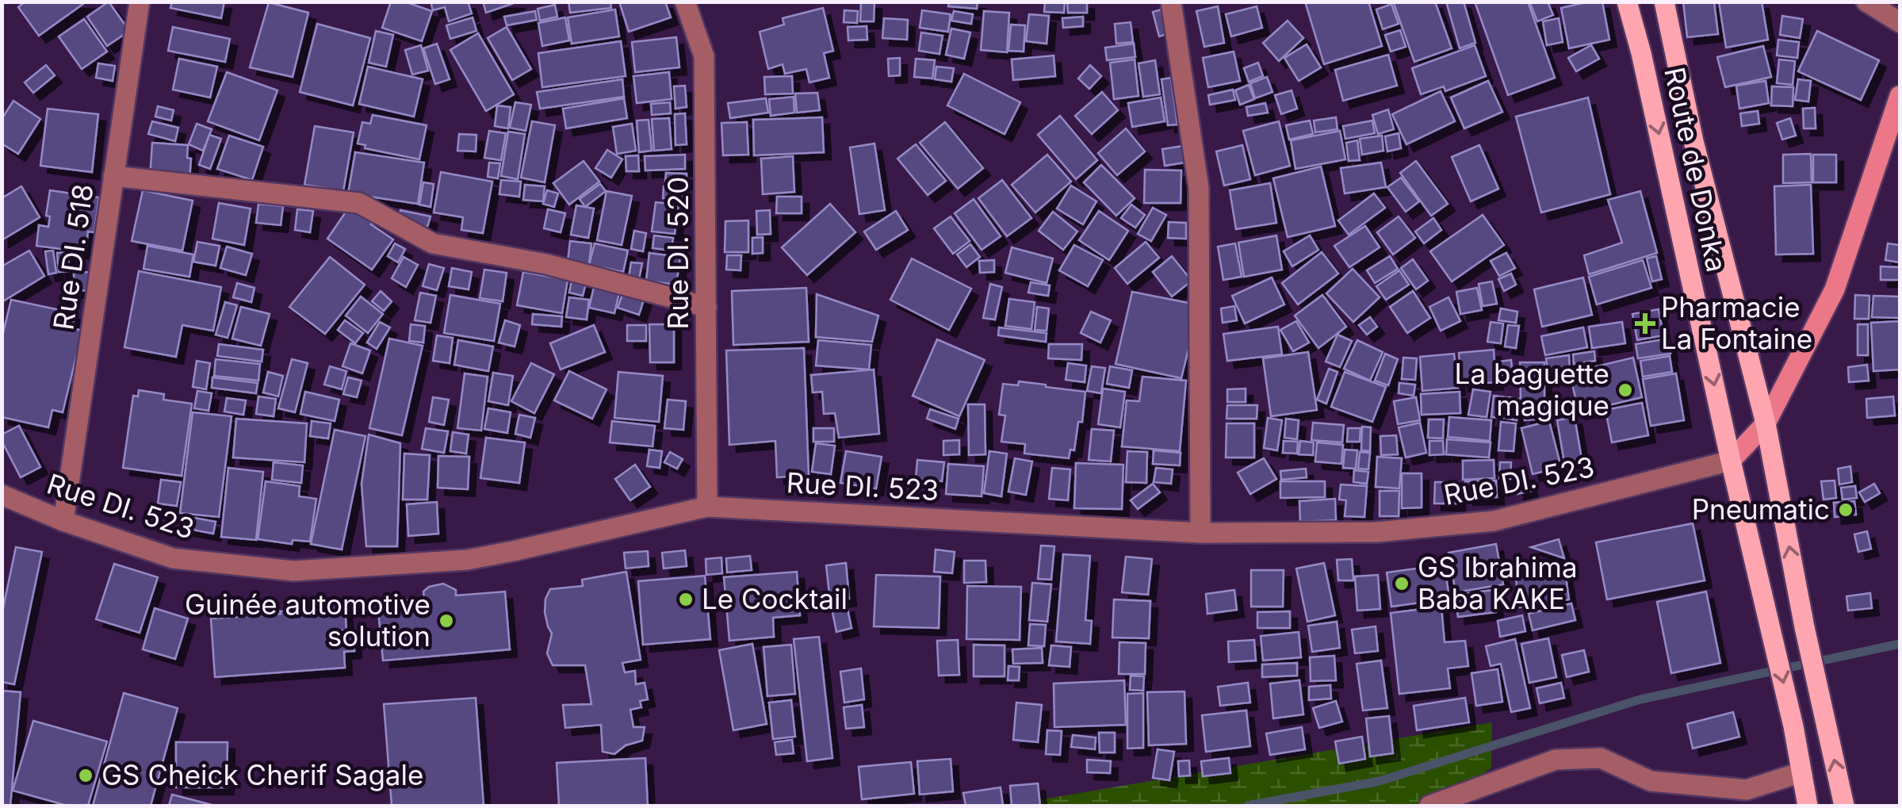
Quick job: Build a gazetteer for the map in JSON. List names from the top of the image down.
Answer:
{
  "streets": {
    "main road": ["Route de Donka"],
    "street": ["Rue DI. 520", "Rue DI. 518", "Rue DI. 523"]
  },
  "crossings": [
    ["Route de Donka", "Rue DI. 523"],
    ["Rue DI. 520", "Rue DI. 523"],
    ["Rue DI. 518", "Rue DI. 523"]
  ],
  "places": {
    "health": ["Pharmacie La Fontaine"],
    "other": [
      "La baguette magique",
      "Pneumatic",
      "GS Ibrahima Baba KAKE",
      "Le Cocktail",
      "Guinée automotive solution",
      "GS Cheick Cherif Sagale"
    ]
  }
}
